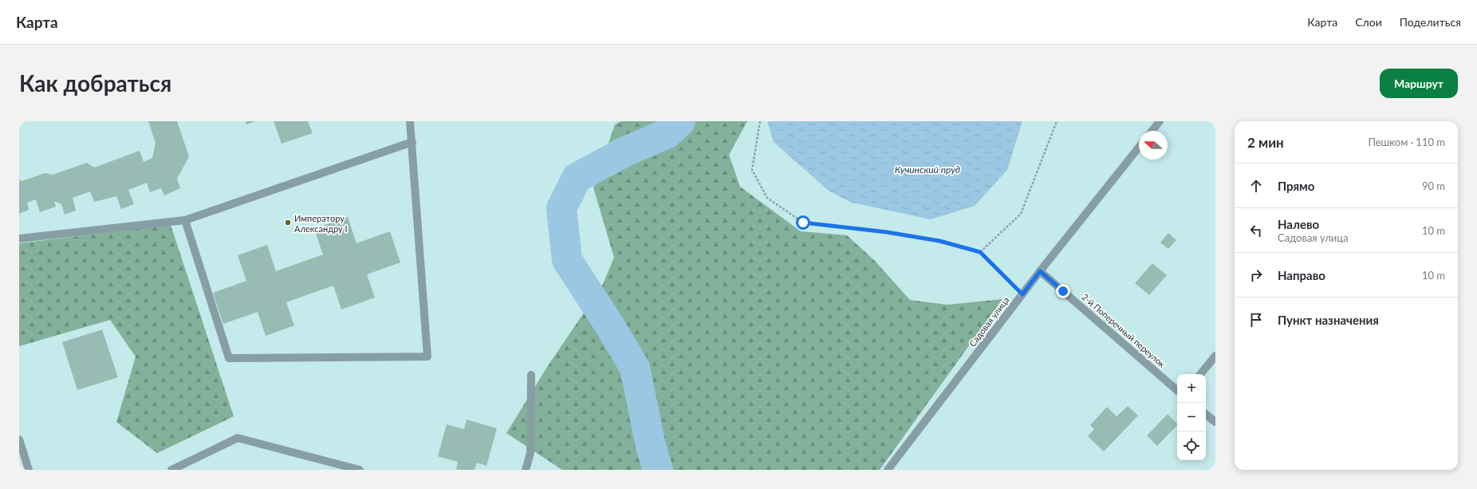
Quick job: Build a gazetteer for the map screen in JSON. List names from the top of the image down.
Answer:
{
  "streets": {
    "street": ["Садовая улица", "2-й Поперечный переулок"]
  },
  "crossings": [
    ["Садовая улица", "2-й Поперечный переулок"]
  ],
  "water": ["Кучинский пруд"],
  "places": ["Императору Александру I"],
  "north": "left",
  "page": {
    "header": "Карта",
    "nav": ["Карта", "Слои", "Поделиться"],
    "buttons": "Маршрут",
    "title": "Как добраться",
    "heading": ["2 мин", "Пешком · 110 m"],
    "list": [
      ["Прямо", "90 m"],
      ["Налево", "Садовая улица", "10 m"],
      ["Направо", "10 m"],
      "Пункт назначения"
    ],
    "map_buttons": ["+", "−"]
  }
}
